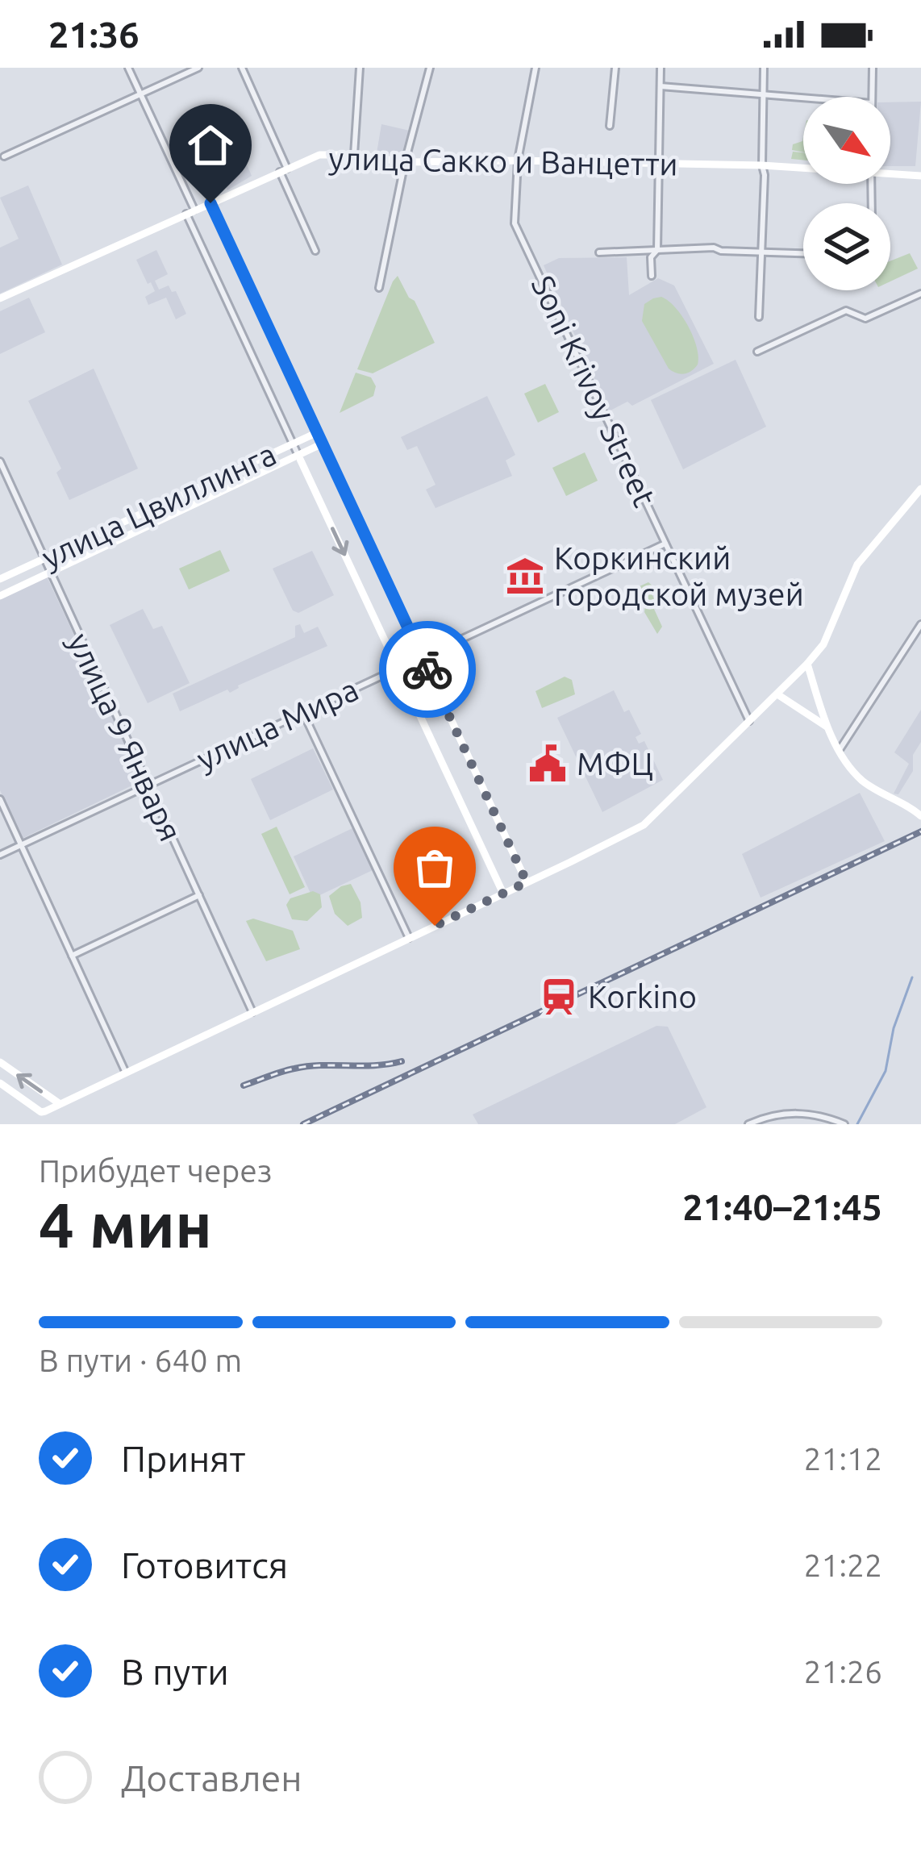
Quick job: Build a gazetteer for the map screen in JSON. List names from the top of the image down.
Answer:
{
  "streets": {
    "street": [
      "улица Сакко и Ванцетти",
      "Soni Krivoy Street",
      "улица Цвиллинга",
      "улица Мира",
      "улица 9 Января"
    ]
  },
  "crossings": [
    ["улица Сакко и Ванцетти", "Soni Krivoy Street"],
    ["улица Цвиллинга", "улица 9 Января"],
    ["улица Мира", "улица 9 Января"]
  ],
  "places": {
    "museum": ["Коркинский городской музей"],
    "public building": ["МФЦ"],
    "station": ["Korkino"]
  },
  "north": "bottom right",
  "page": {
    "status": "21:36",
    "heading": ["4 мин", "Прибудет через", "21:40–21:45"],
    "bar": "В пути · 640 m",
    "list": [
      ["Принят", "21:12"],
      ["Готовится", "21:22"],
      ["В пути", "21:26"],
      "Доставлен"
    ]
  }
}
